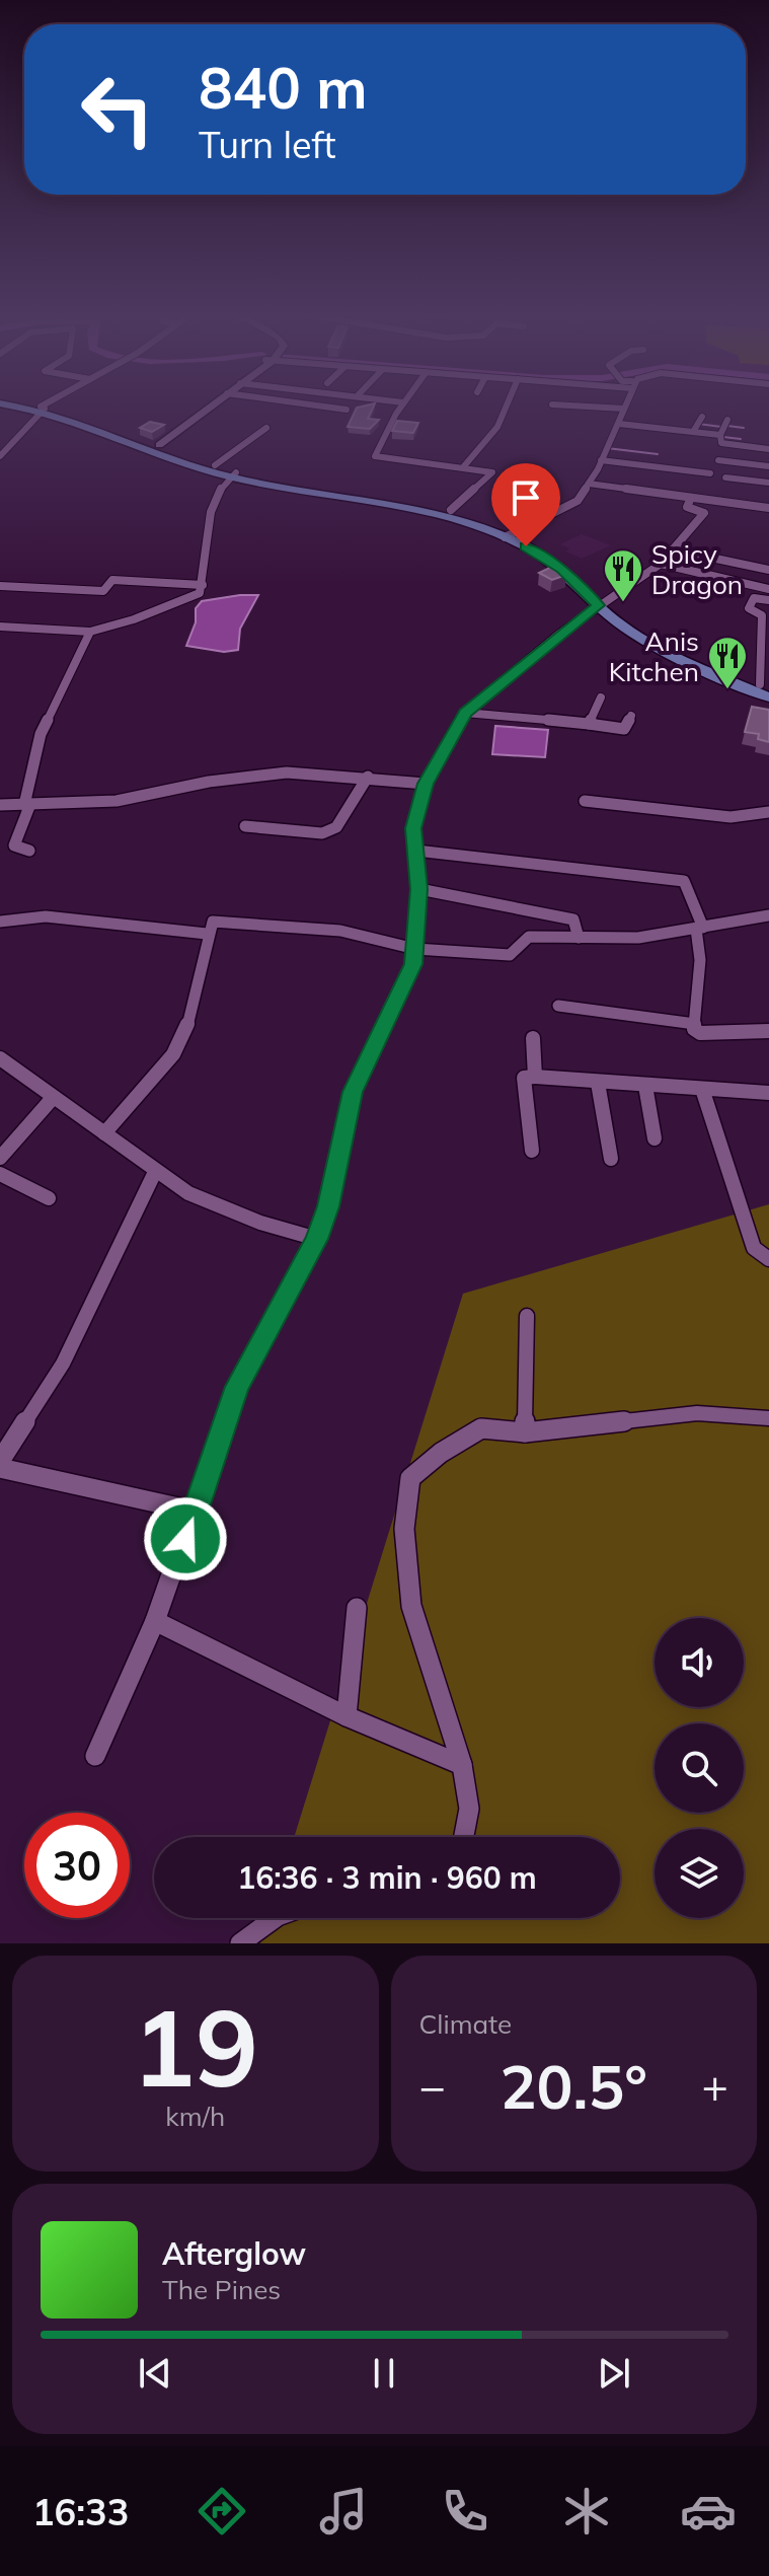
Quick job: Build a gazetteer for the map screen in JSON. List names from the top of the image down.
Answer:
{
  "places": {
    "restaurant": ["Spicy Dragon", "Anis Kitchen"]
  },
  "page": {
    "turn": ["840 m", "Turn left"],
    "limit": "30",
    "trip": "16:36 · 3 min · 960 m",
    "tile": [
      ["19", "km/h"],
      "Climate"
    ],
    "heat": ["−", "20.5°", "+"],
    "song": ["Afterglow", "The Pines"],
    "tabs": "16:33"
  }
}
